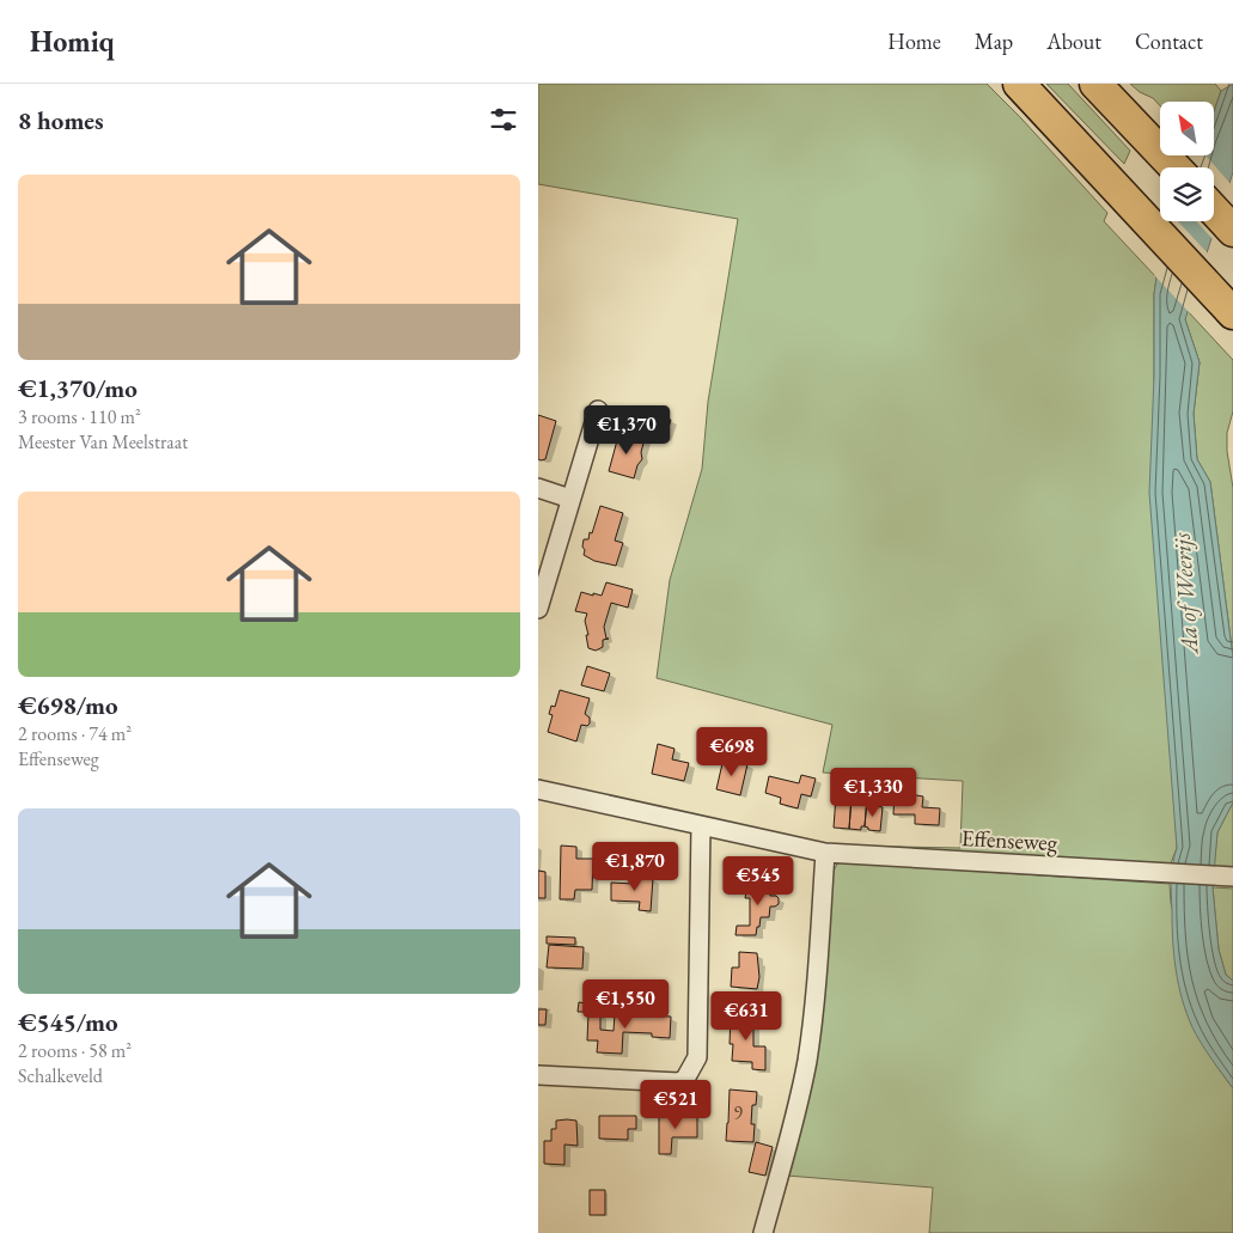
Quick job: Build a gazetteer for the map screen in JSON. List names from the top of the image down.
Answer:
{
  "streets": {
    "street": ["Effenseweg"]
  },
  "water": ["Aa of Weerijs"],
  "house_numbers": ["9"],
  "north": "top left",
  "page": {
    "header": "Homiq",
    "nav": [
      "Home",
      "Map",
      "About",
      "Contact"
    ],
    "heading": "8 homes",
    "list": [
      {
        "name": "€1,370/mo",
        "note": "3 rooms · 110 m² · Meester Van Meelstraat"
      },
      {
        "name": "€698/mo",
        "note": "2 rooms · 74 m² · Effenseweg"
      },
      {
        "name": "€545/mo",
        "note": "2 rooms · 58 m² · Schalkeveld"
      }
    ],
    "price": [
      "€1,370",
      "€698",
      "€1,330",
      "€1,870",
      "€545",
      "€1,550",
      "€631",
      "€521"
    ]
  }
}
